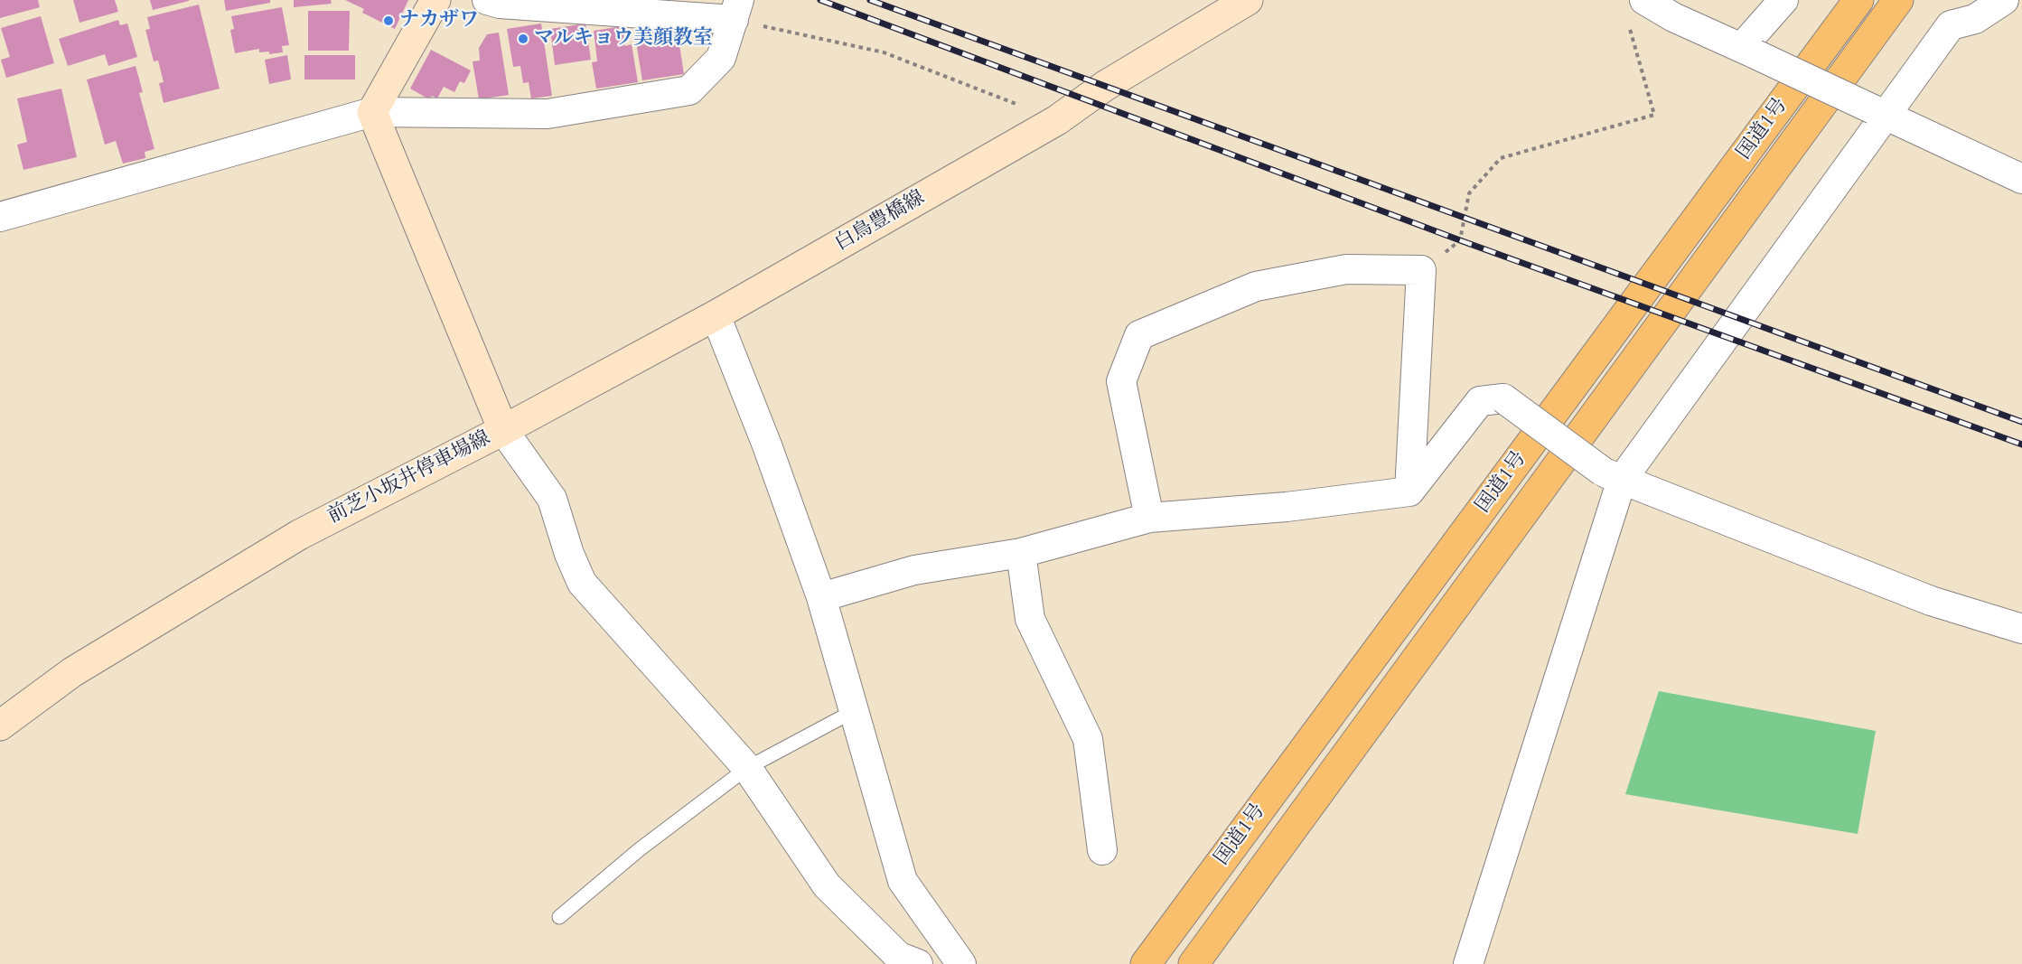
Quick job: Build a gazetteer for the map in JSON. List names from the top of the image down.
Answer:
{
  "streets": {
    "highway": ["国道1号"],
    "main road": ["白鳥豊橋線", "前芝小坂井停車場線"]
  },
  "crossings": [
    ["白鳥豊橋線", "前芝小坂井停車場線"]
  ],
  "places": ["ナカザワ", "マルキョウ美顔教室"]
}
